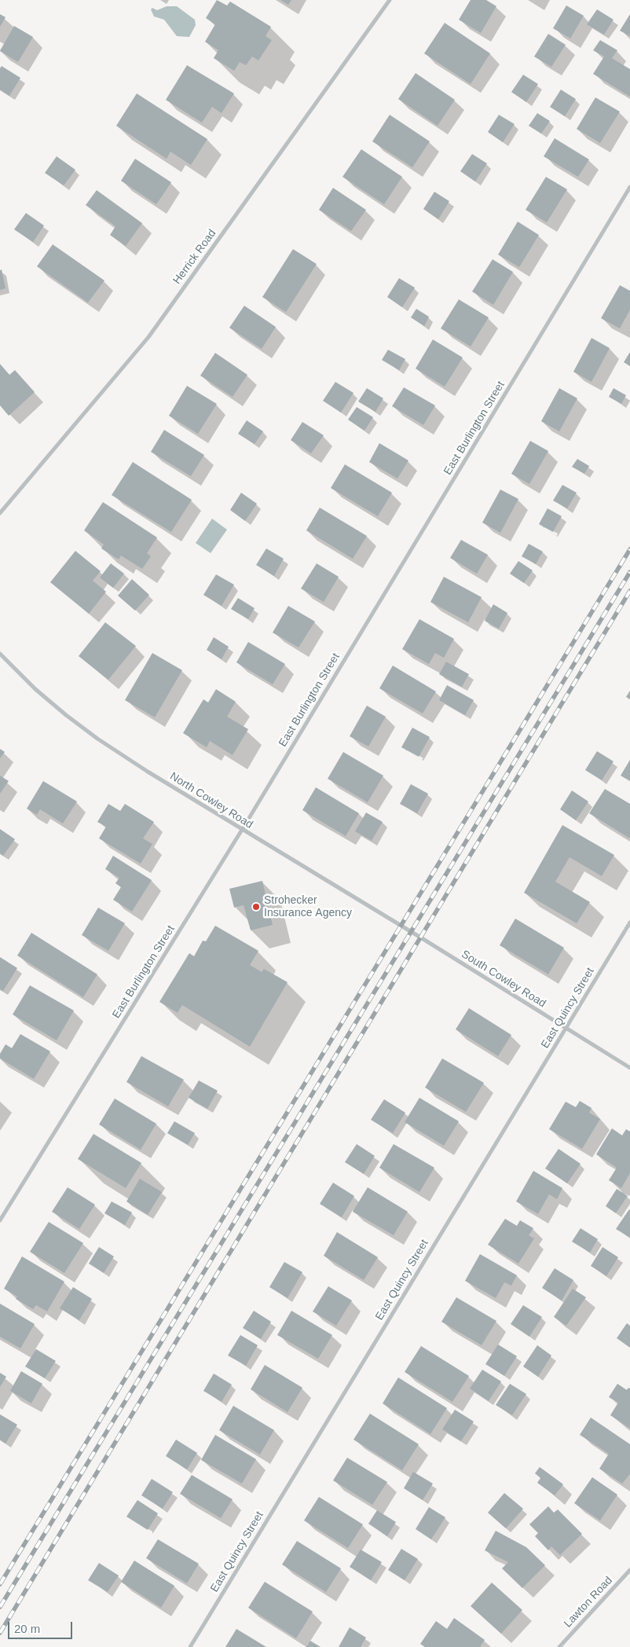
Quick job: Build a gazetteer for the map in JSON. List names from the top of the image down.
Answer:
{
  "streets": {
    "street": [
      "Herrick Road",
      "East Burlington Street",
      "North Cowley Road",
      "South Cowley Road",
      "East Quincy Street",
      "Lawton Road"
    ]
  },
  "crossings": [
    ["East Burlington Street", "North Cowley Road"],
    ["North Cowley Road", "South Cowley Road"],
    ["South Cowley Road", "East Quincy Street"]
  ],
  "places": ["Strohecker Insurance Agency"],
  "scale_bar": "20 m"
}
